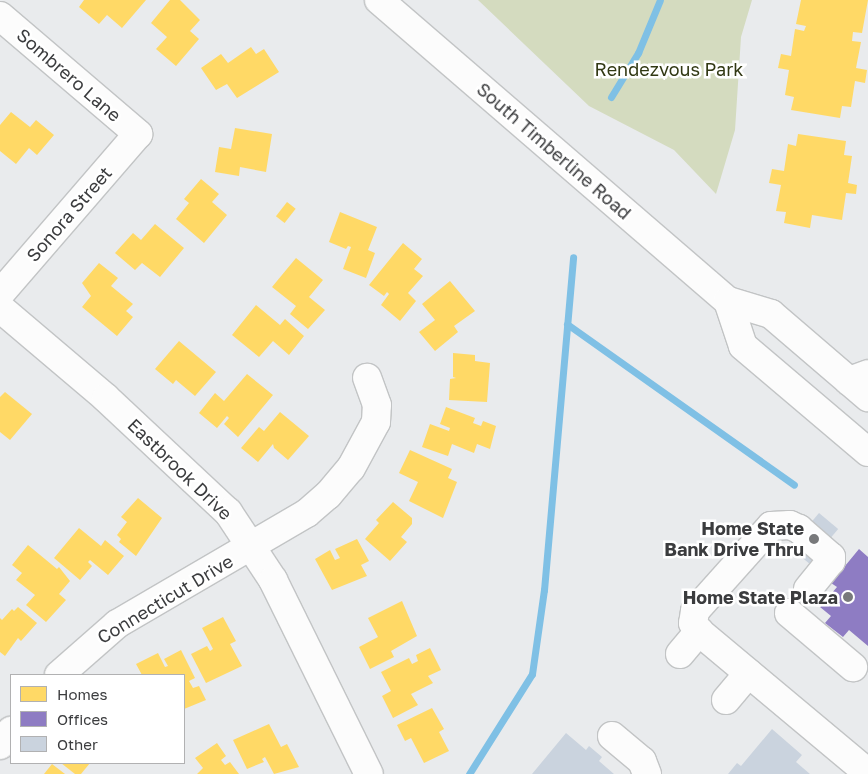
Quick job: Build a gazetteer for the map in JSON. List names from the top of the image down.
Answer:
{
  "streets": {
    "street": [
      "Sombrero Lane",
      "South Timberline Road",
      "Sonora Street",
      "Eastbrook Drive",
      "Connecticut Drive"
    ]
  },
  "crossings": [
    ["Sombrero Lane", "Sonora Street"],
    ["Eastbrook Drive", "Connecticut Drive"]
  ],
  "parks": ["Rendezvous Park"],
  "places": ["Home State Bank Drive Thru", "Home State Plaza"],
  "legend": ["Homes", "Offices", "Other"]
}
